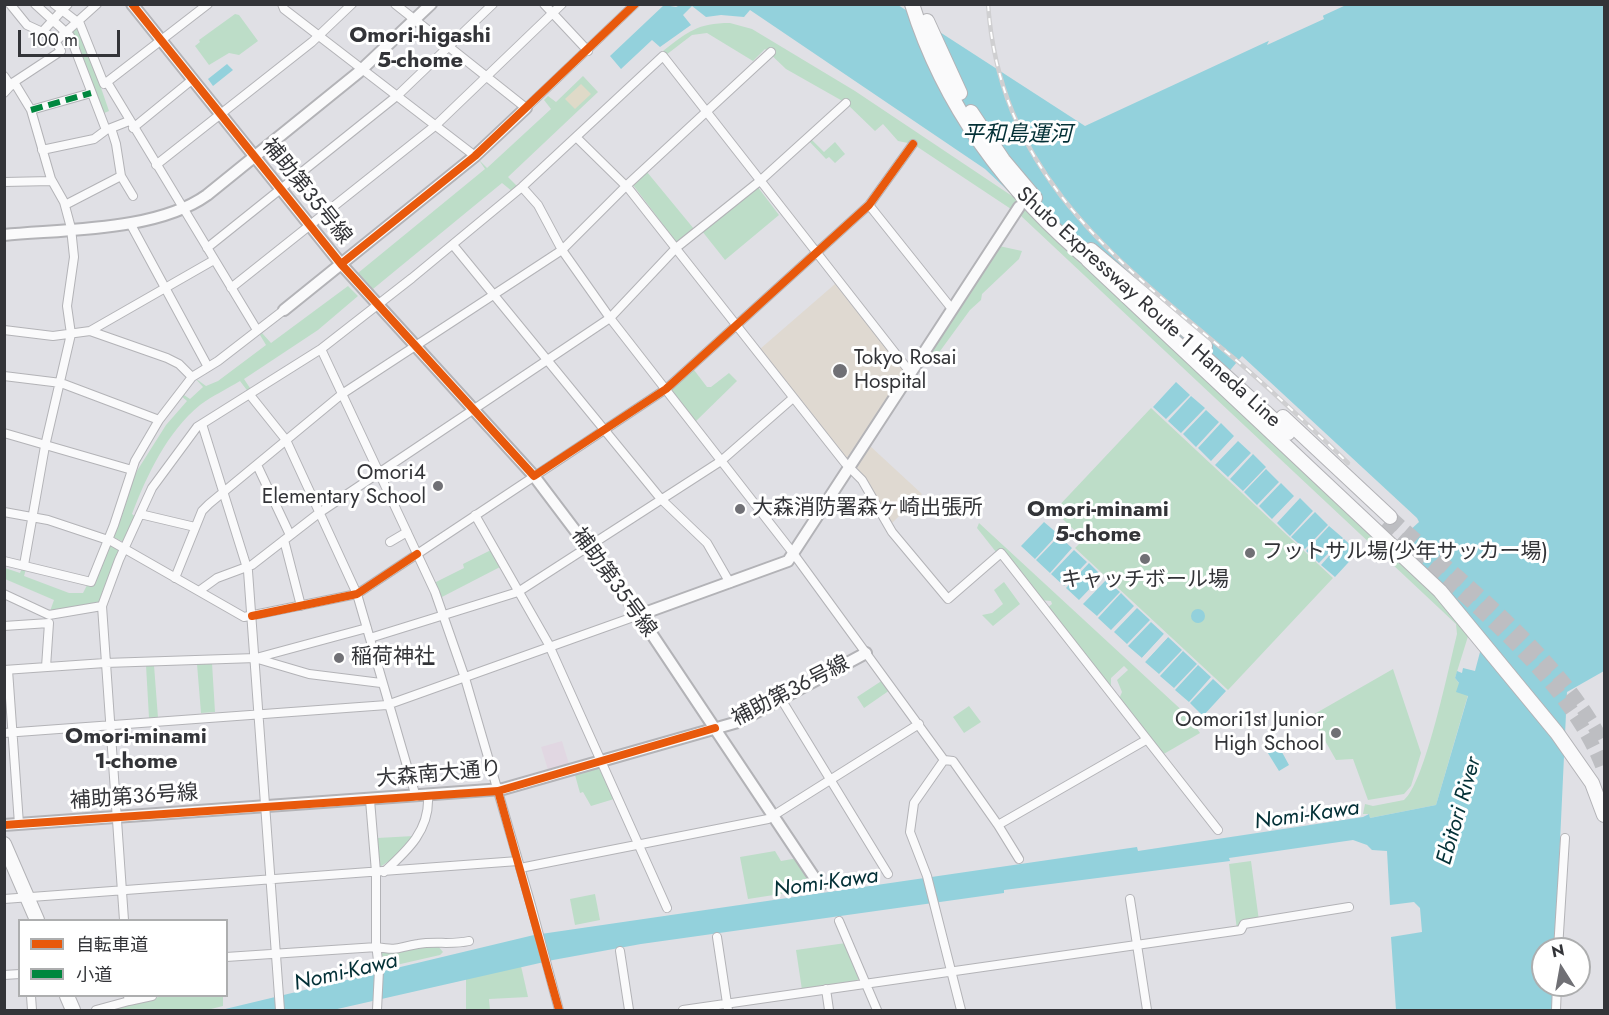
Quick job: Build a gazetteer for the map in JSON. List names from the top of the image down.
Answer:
{
  "streets": {
    "highway": ["Shuto Expressway Route 1 Haneda Line"],
    "street": ["補助第35号線", "補助第36号線", "大森南大通り"]
  },
  "crossings": [
    ["補助第35号線", "補助第36号線"],
    ["補助第35号線", "大森南大通り"],
    ["補助第36号線", "大森南大通り"]
  ],
  "districts": ["Omori-higashi 5-chome", "Omori-minami 5-chome", "Omori-minami 1-chome"],
  "water": ["平和島運河", "Ebitori River", "Nomi-Kawa"],
  "places": [
    "Tokyo Rosai Hospital",
    "Omori4 Elementary School",
    "大森消防署森ヶ崎出張所",
    "フットサル場(少年サッカー場)",
    "キャッチボール場",
    "稲荷神社",
    "Oomori1st Junior High School"
  ],
  "legend": ["自転車道", "小道"],
  "scale_bar": "100 m",
  "north": "top"
}
